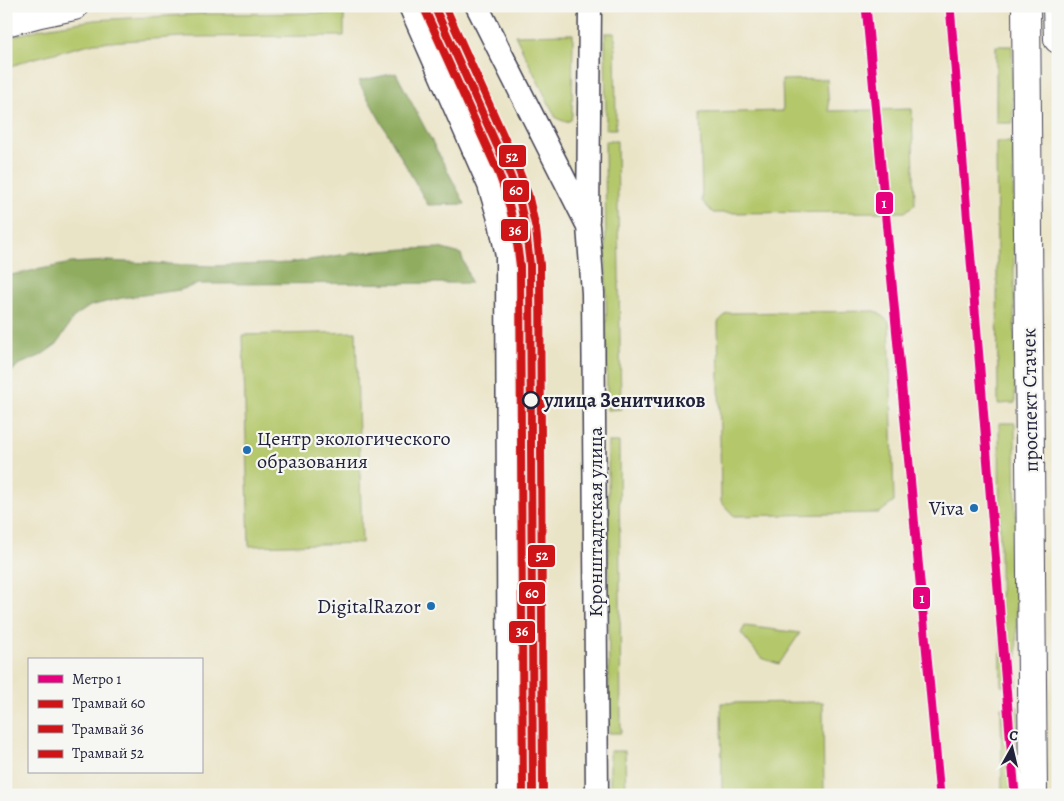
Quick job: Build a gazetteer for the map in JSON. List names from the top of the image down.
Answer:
{
  "streets": {
    "main road": ["проспект Стачек"],
    "street": ["Кронштадтская улица"]
  },
  "places": [
    "улица Зенитчиков",
    "Центр экологического образования",
    "Viva",
    "DigitalRazor"
  ],
  "lines": [
    "metro line 1",
    "tram line 60",
    "tram line 52",
    "tram line 36"
  ],
  "legend": [
    "Метро 1",
    "Трамвай 60",
    "Трамвай 36",
    "Трамвай 52"
  ],
  "north": "top"
}
